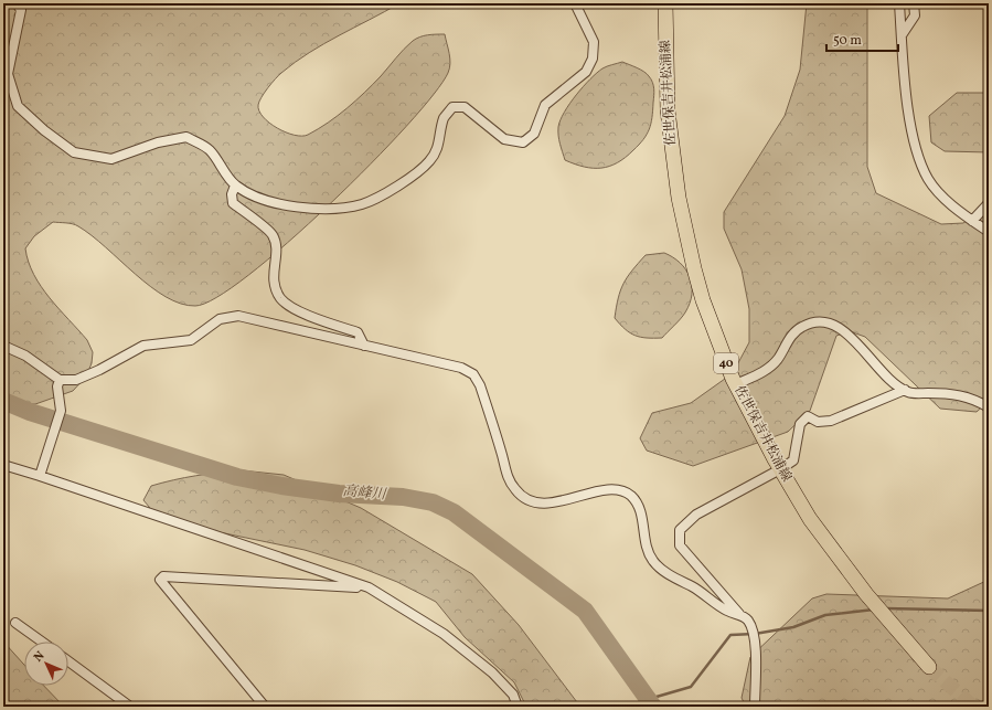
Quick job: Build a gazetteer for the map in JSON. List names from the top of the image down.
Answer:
{
  "streets": {
    "main road": ["佐世保吉井松浦線", "40"]
  },
  "water": ["高峰川"],
  "scale_bar": "50 m",
  "north": "top left"
}
